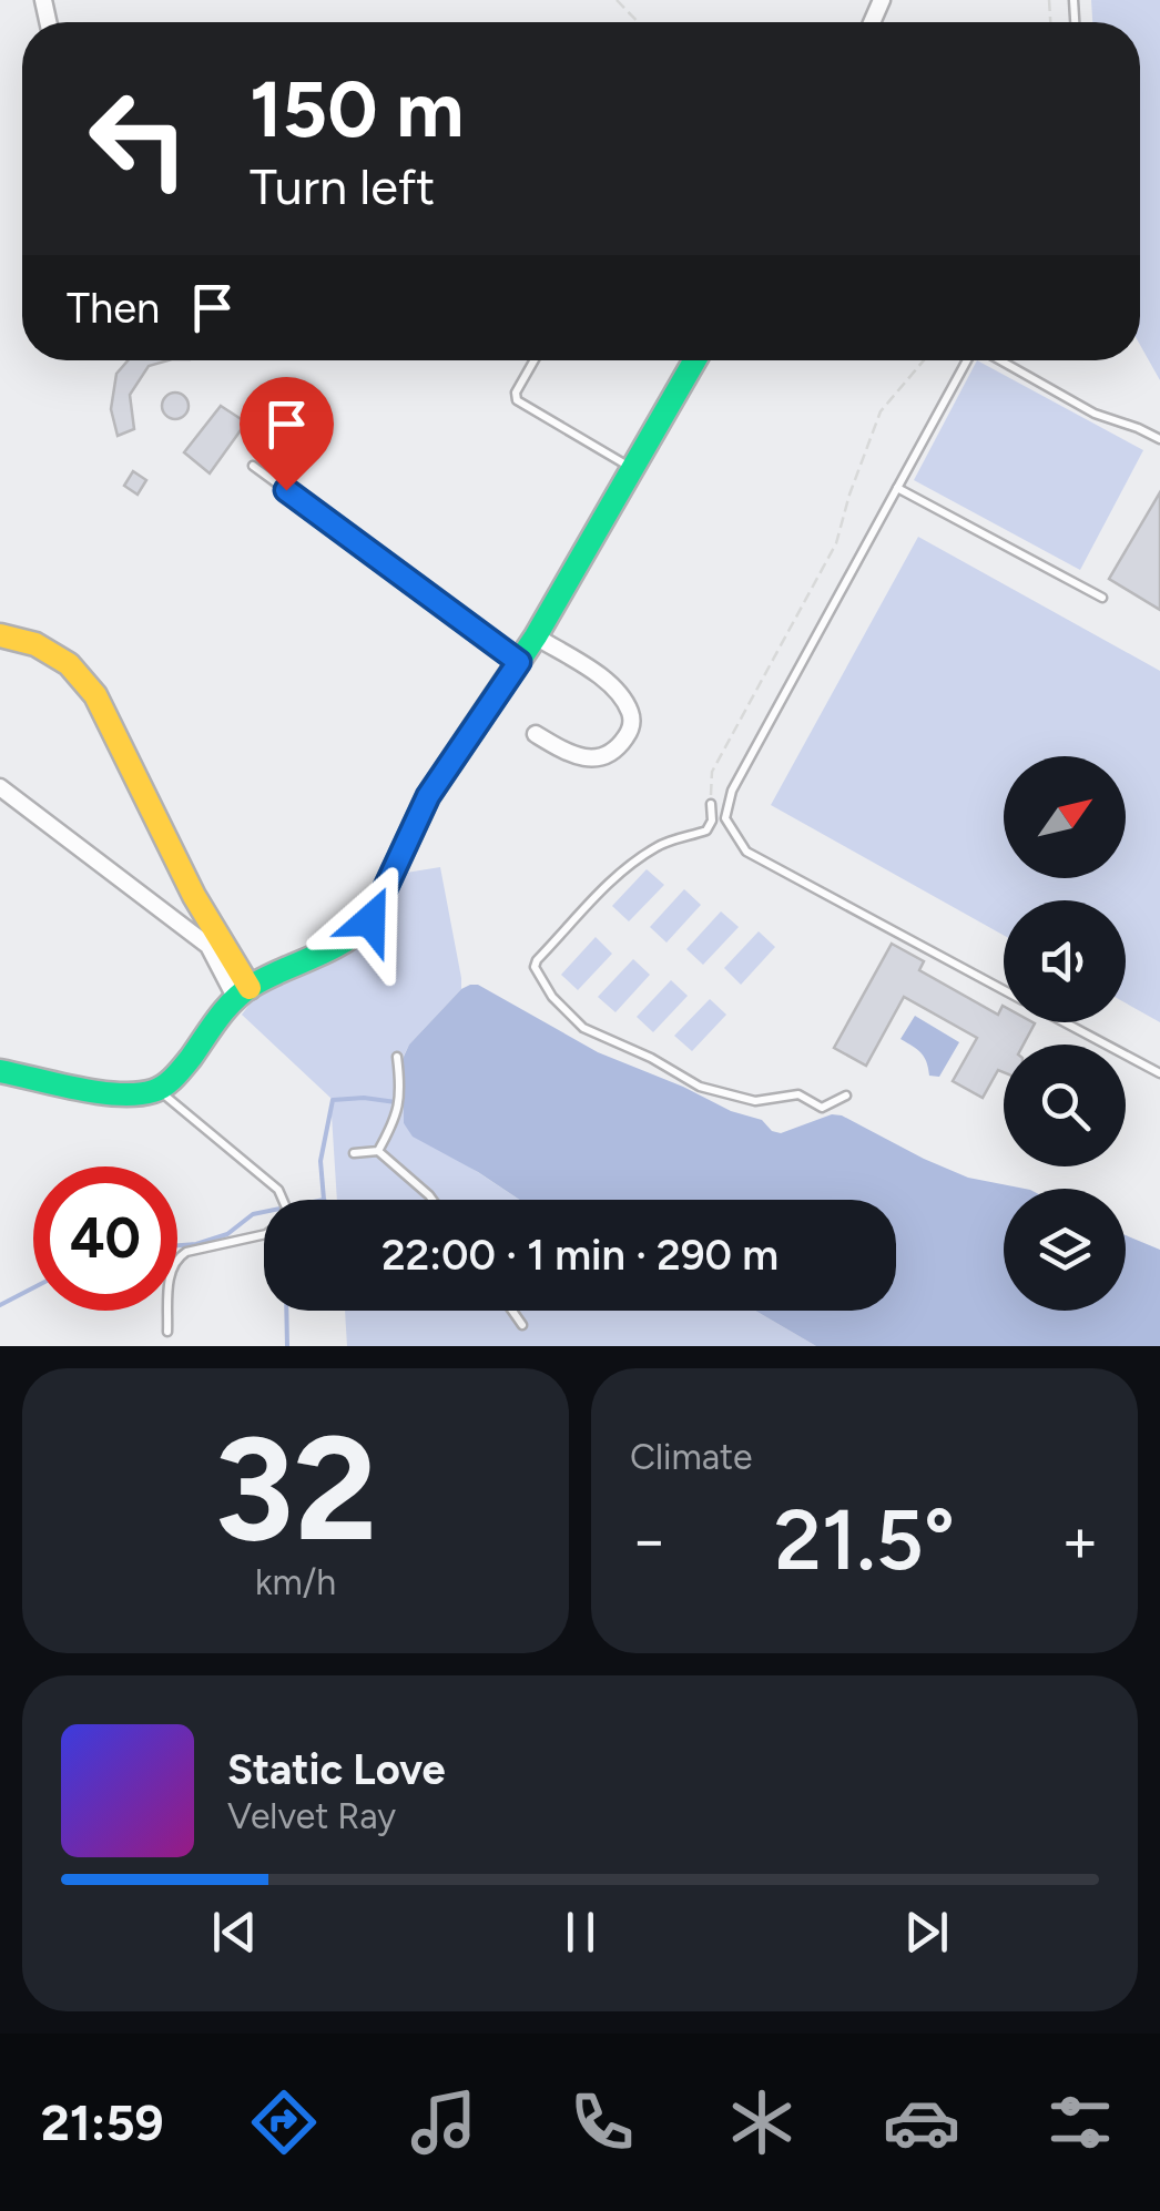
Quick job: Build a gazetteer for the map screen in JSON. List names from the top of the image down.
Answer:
{
  "north": "top right",
  "page": {
    "turn": ["150 m", "Turn left"],
    "then": "Then",
    "limit": "40",
    "trip": "22:00 · 1 min · 290 m",
    "tile": [
      ["32", "km/h"],
      "Climate"
    ],
    "heat": ["−", "21.5°", "+"],
    "song": ["Static Love", "Velvet Ray"],
    "tabs": "21:59"
  }
}
